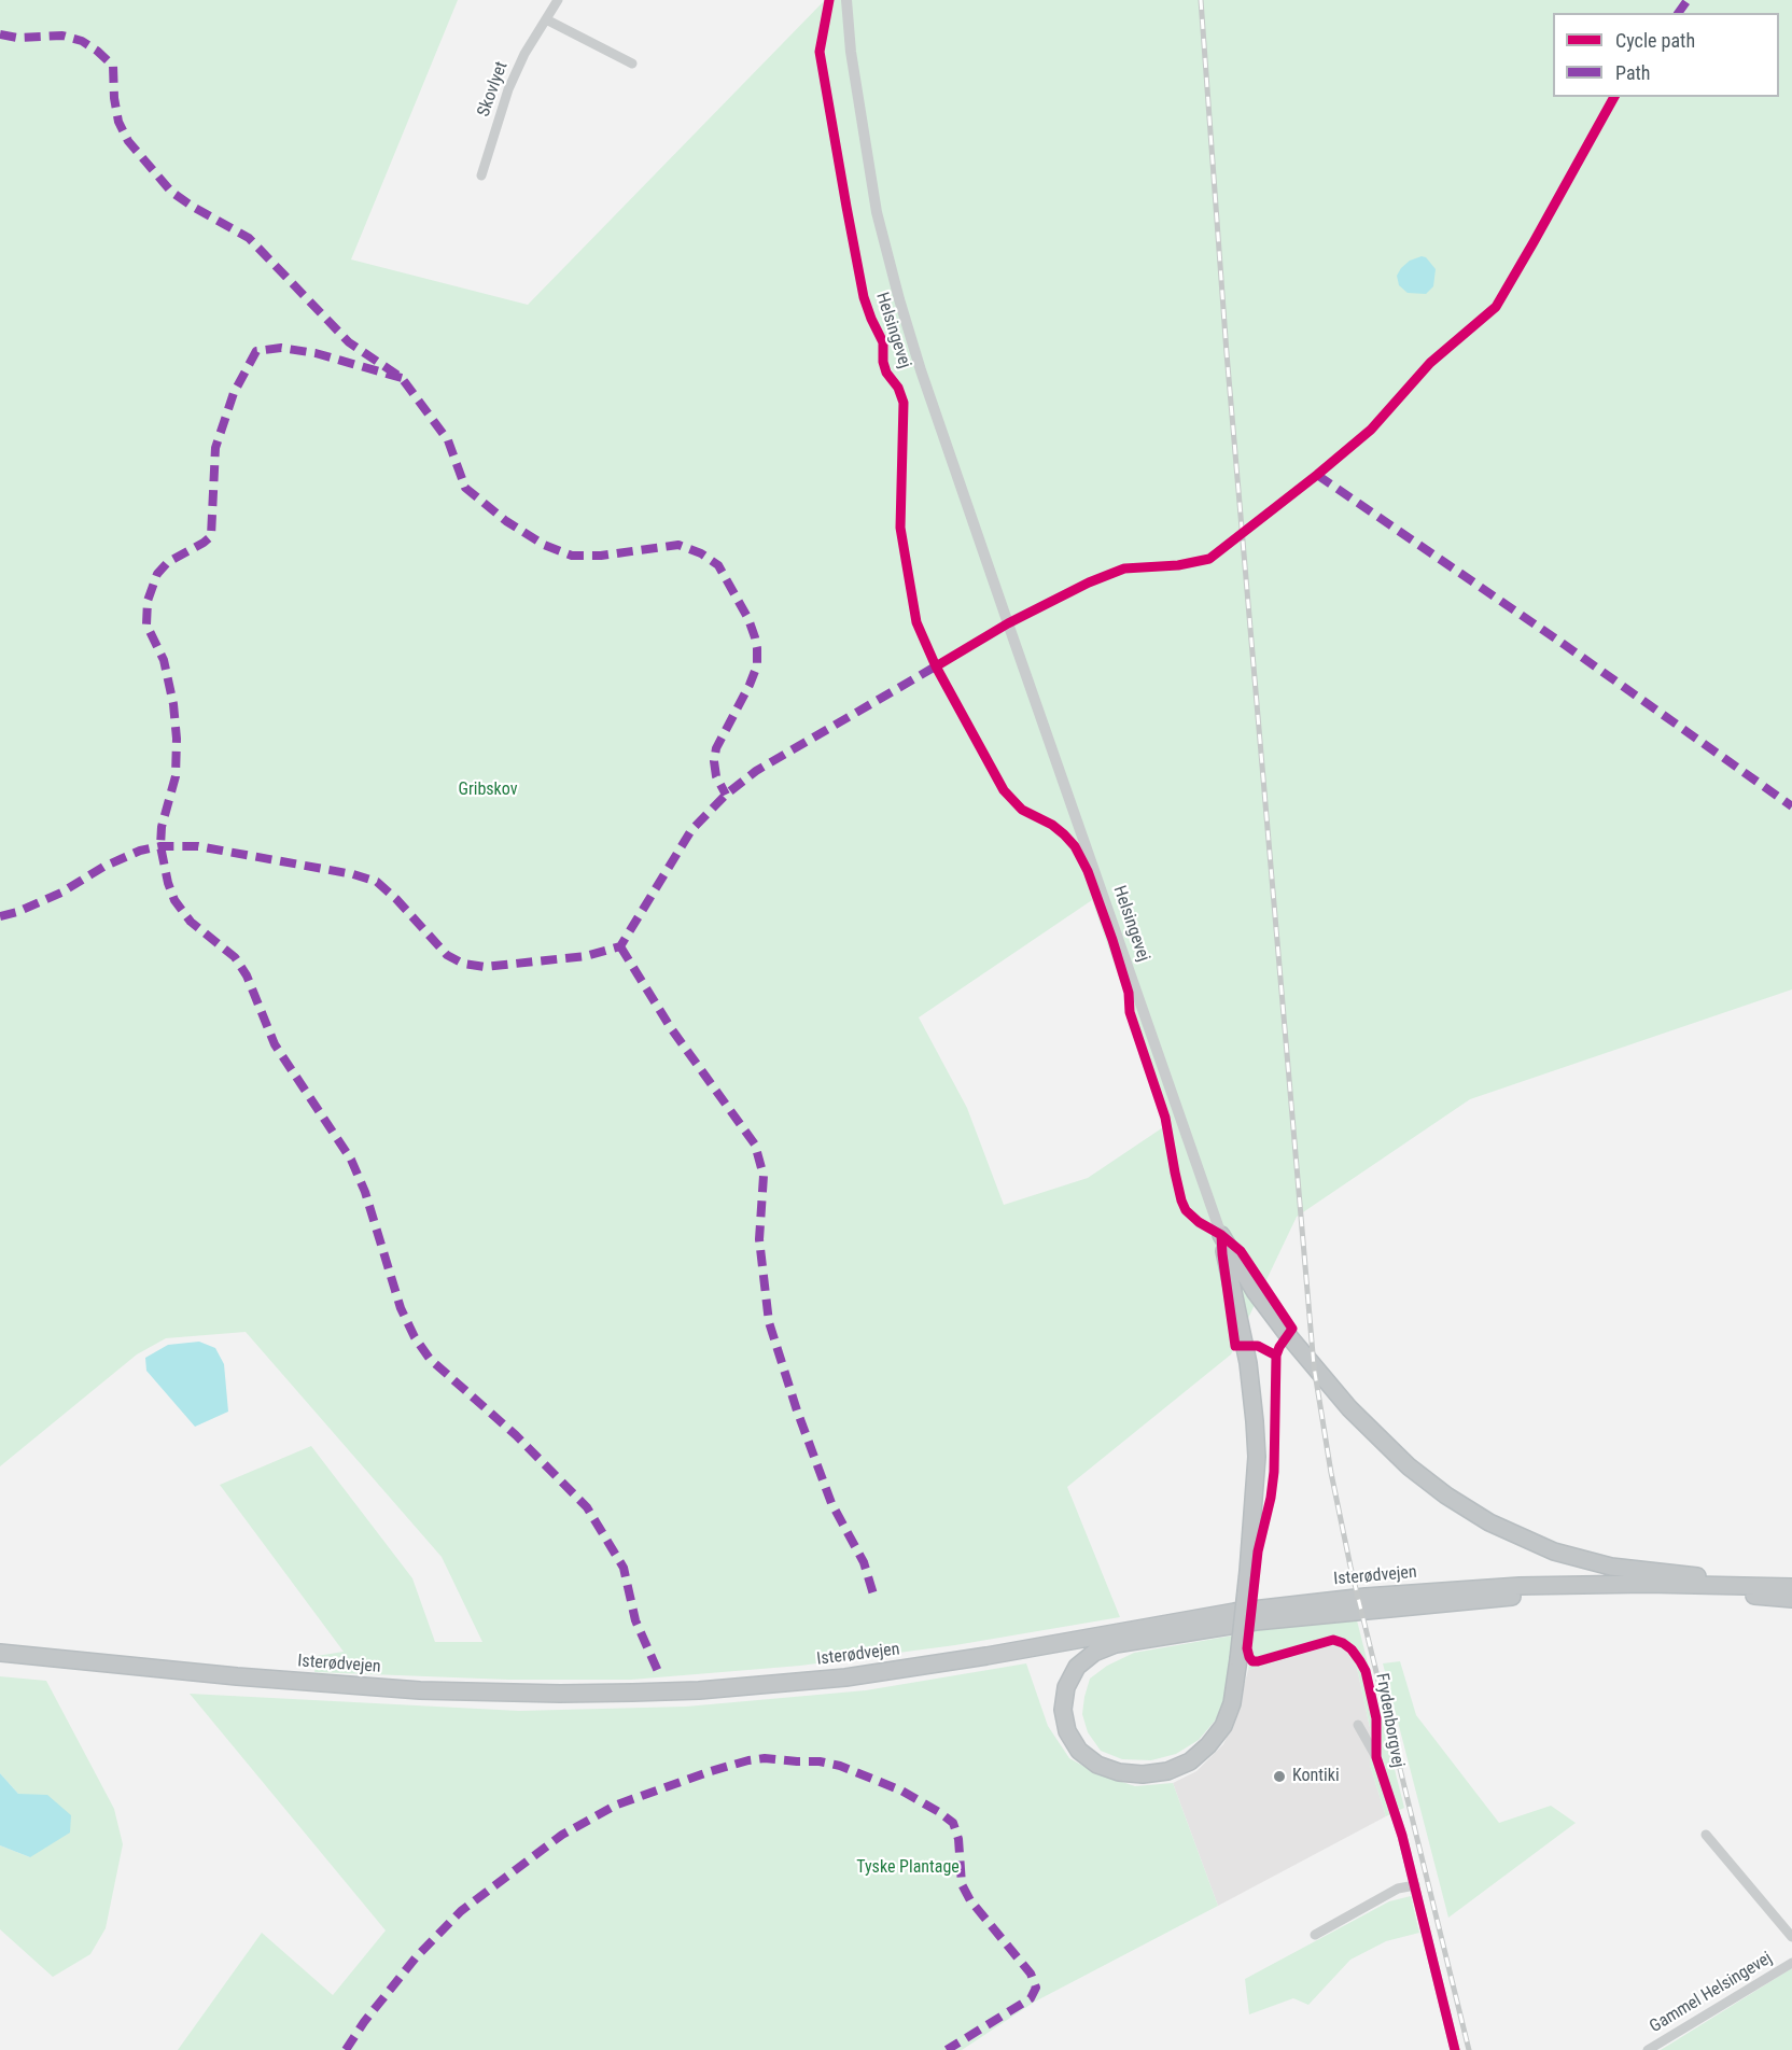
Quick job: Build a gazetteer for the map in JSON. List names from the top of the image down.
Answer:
{
  "streets": {
    "highway": ["Isterødvejen"],
    "street": [
      "Skovlyet",
      "Helsingevej",
      "Frydenborgvej",
      "Gammel Helsingevej"
    ]
  },
  "parks": ["Gribskov", "Tyske Plantage"],
  "places": ["Kontiki"],
  "legend": ["Cycle path", "Path"]
}
